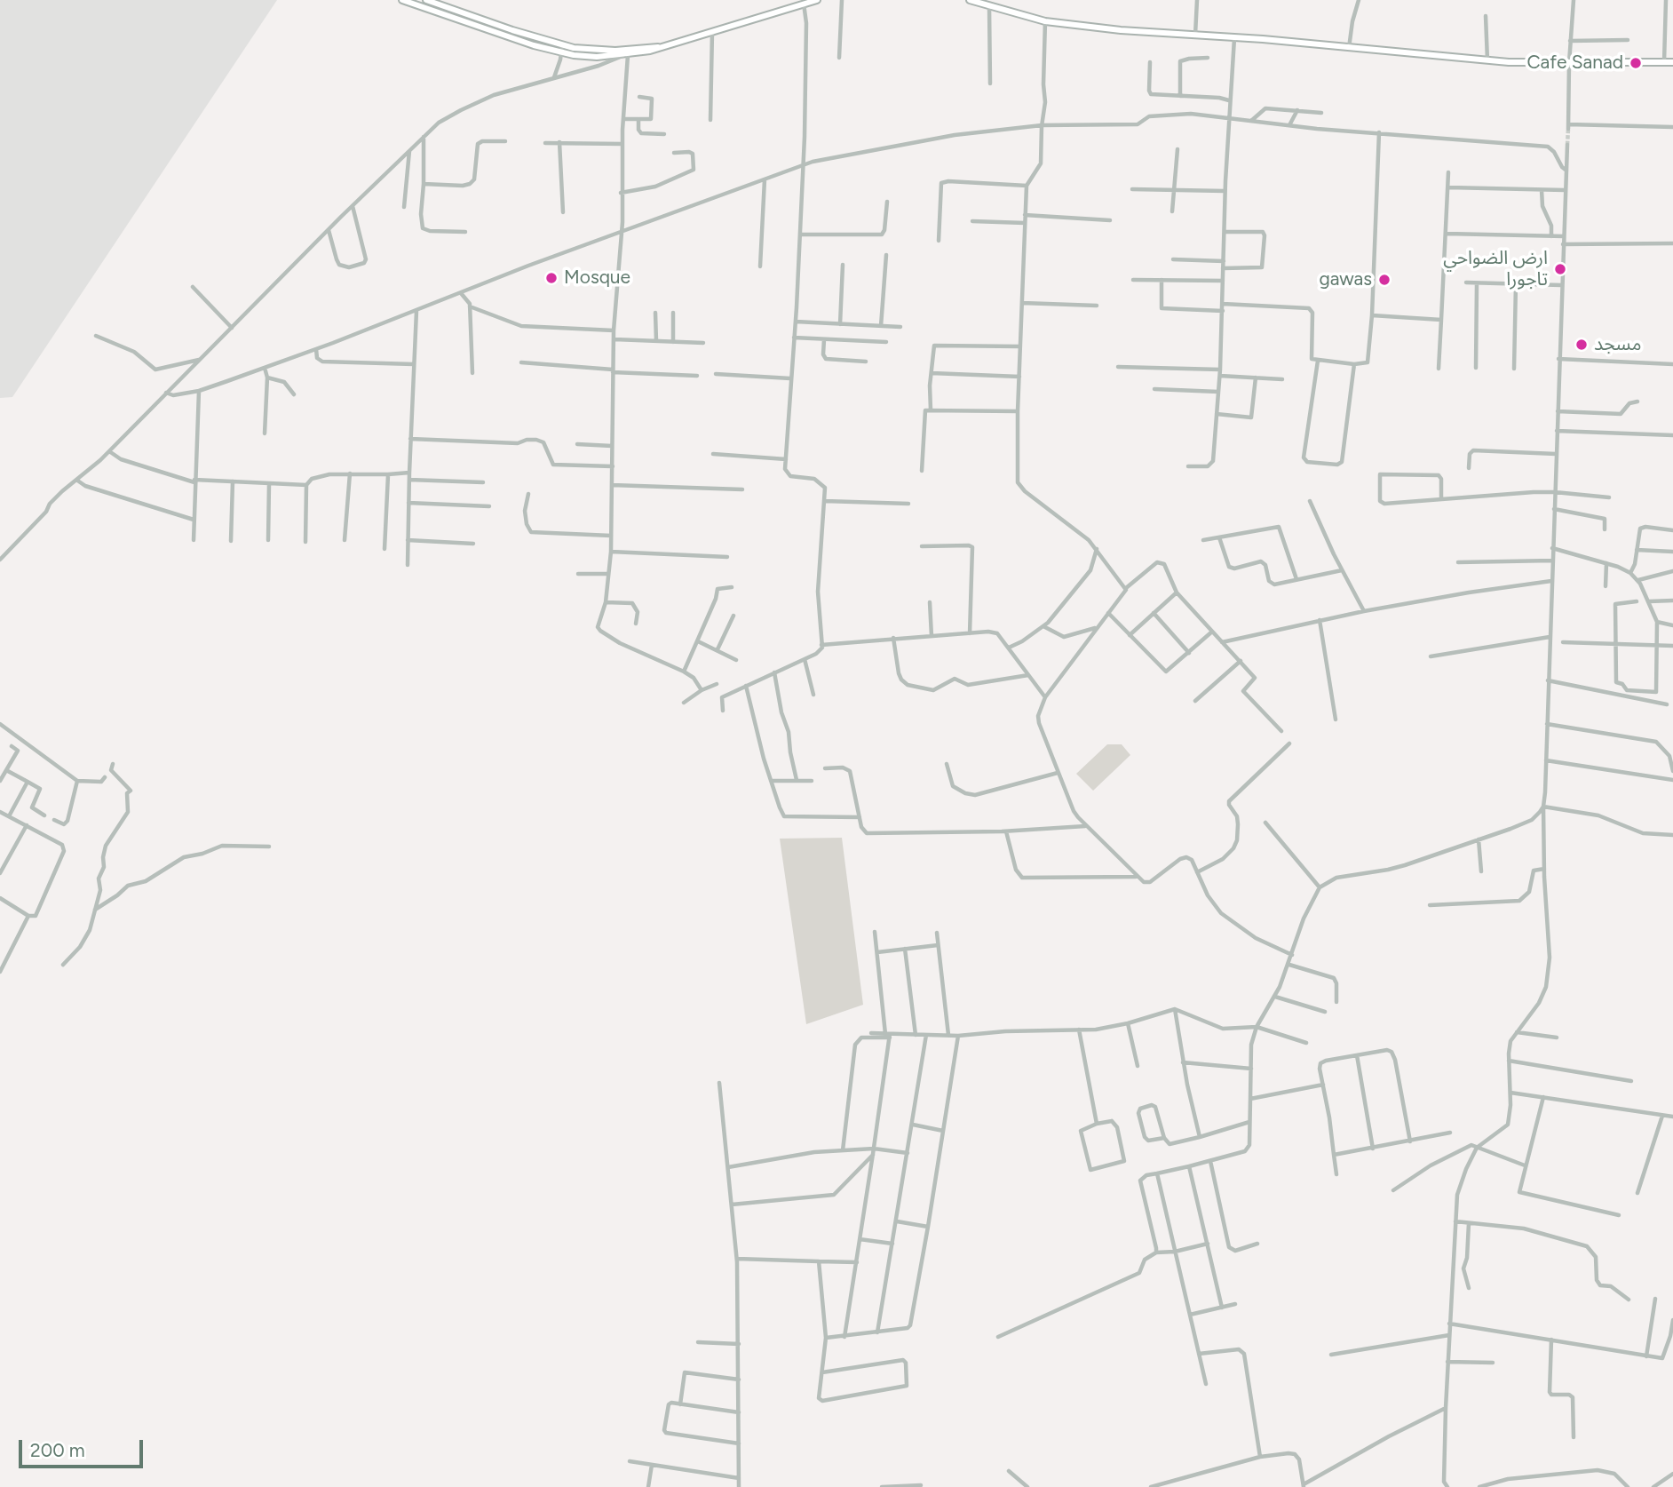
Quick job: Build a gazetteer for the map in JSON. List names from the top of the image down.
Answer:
{
  "places": [
    "Cafe Sanad",
    "ارض الضواحي تاجورا",
    "Mosque",
    "gawas",
    "مسجد"
  ],
  "scale_bar": "200 m"
}
